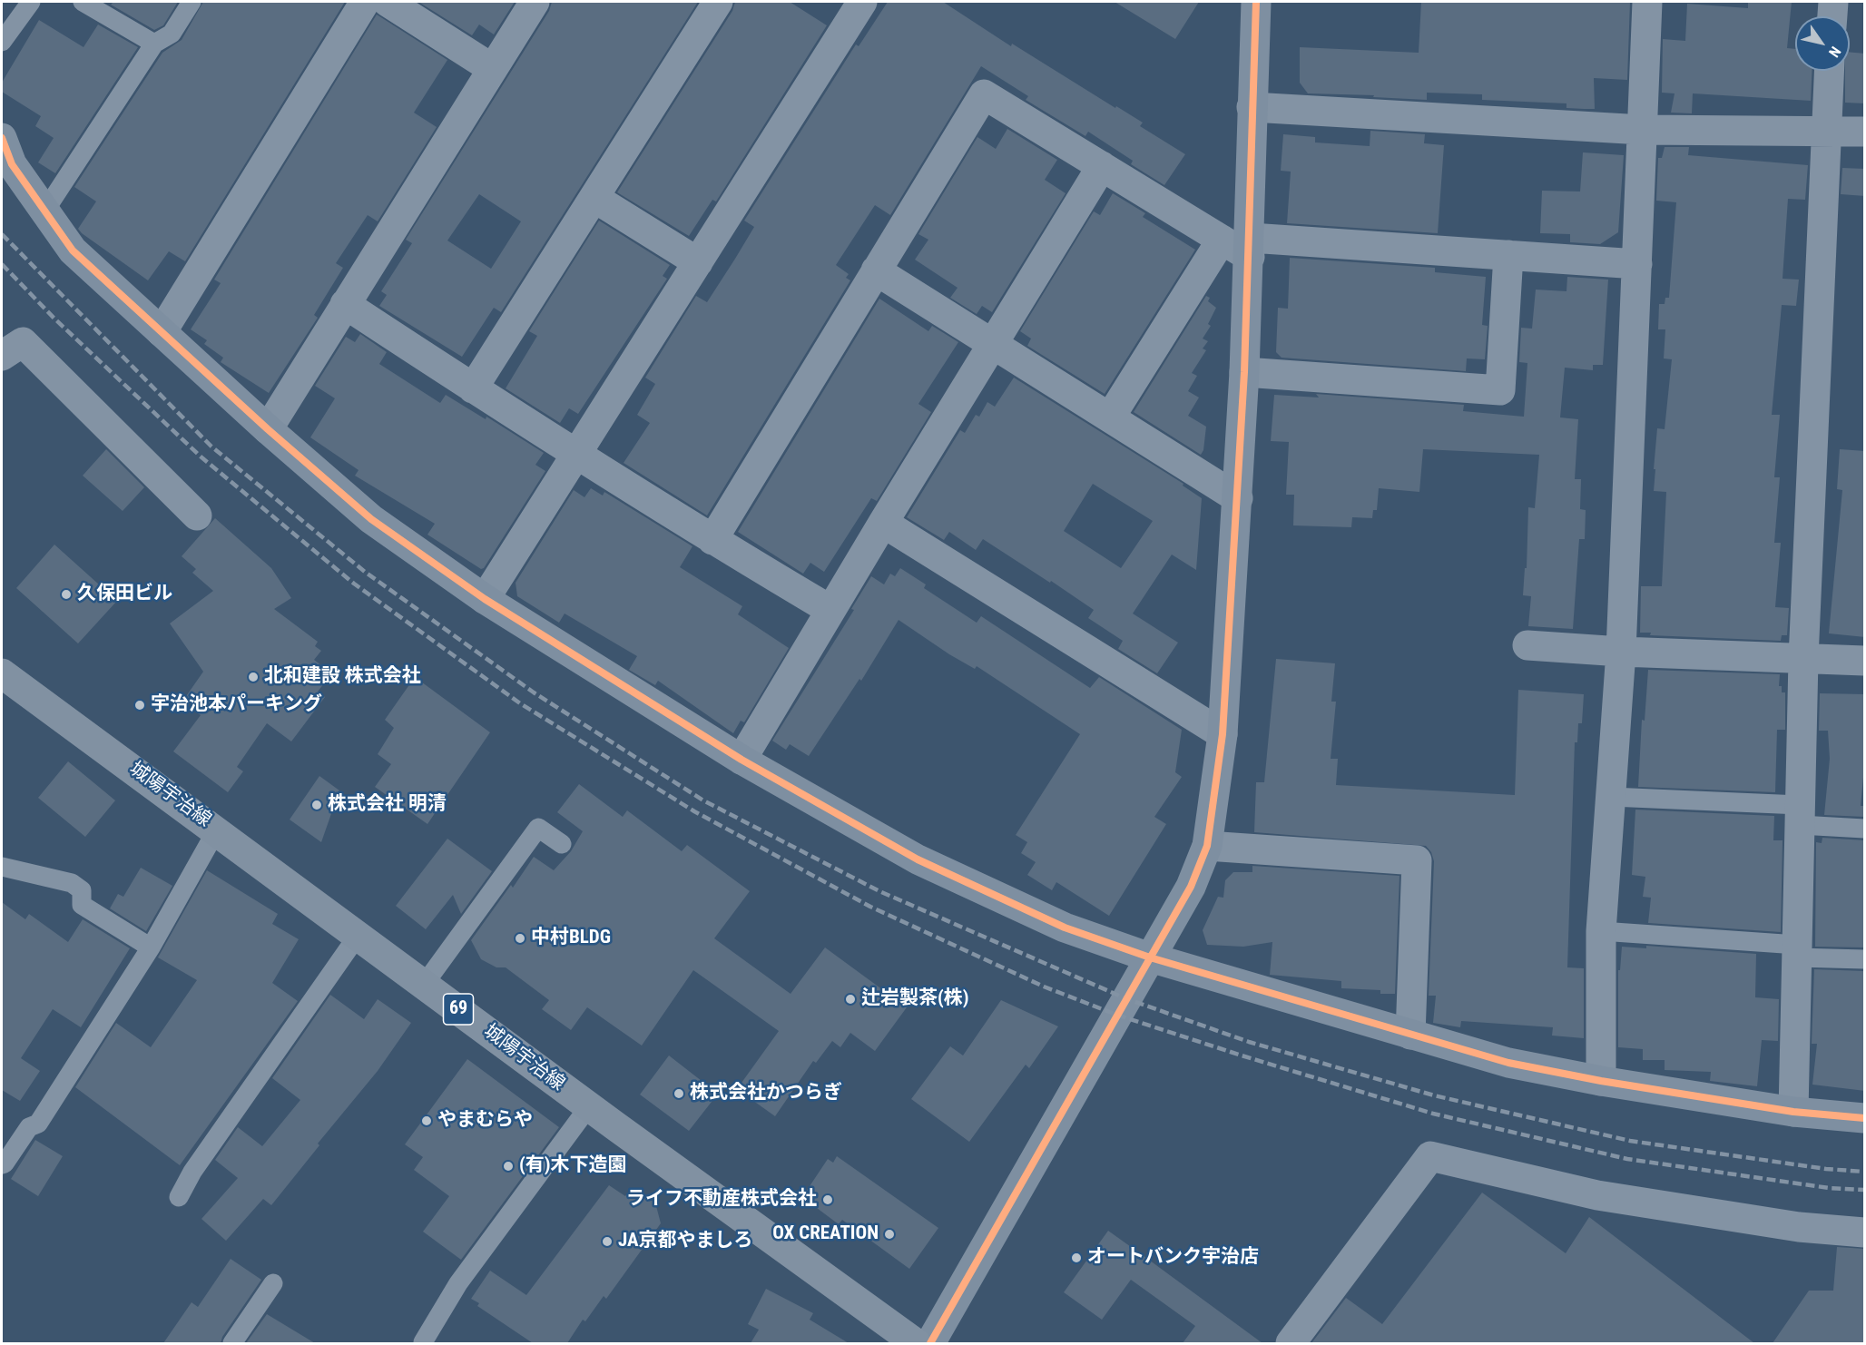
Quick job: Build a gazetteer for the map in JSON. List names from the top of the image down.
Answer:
{
  "streets": {
    "main road": ["城陽宇治線", "69"]
  },
  "places": [
    "久保田ビル",
    "北和建設 株式会社",
    "宇治池本パーキング",
    "株式会社 明清",
    "中村BLDG",
    "辻岩製茶(株)",
    "株式会社かつらぎ",
    "やまむらや",
    "(有)木下造園",
    "ライフ不動産株式会社",
    "OX CREATION",
    "JA京都やましろ",
    "オートバンク宇治店"
  ],
  "north": "bottom right"
}
